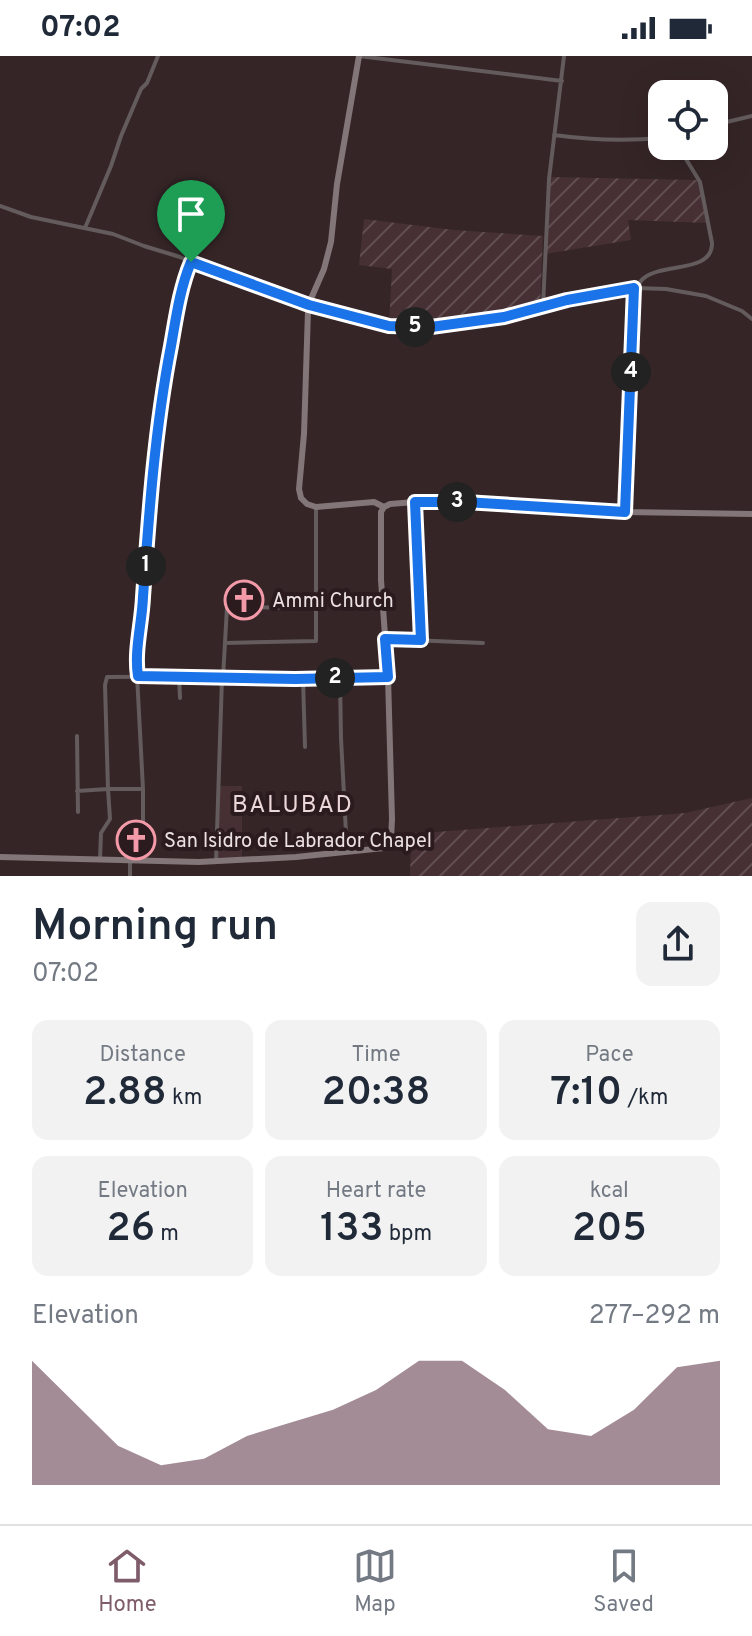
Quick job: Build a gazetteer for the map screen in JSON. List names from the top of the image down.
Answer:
{
  "districts": ["BALUBAD"],
  "places": {
    "church": ["Ammi Church", "San Isidro de Labrador Chapel"]
  },
  "page": {
    "status": "07:02",
    "pins": [
      "5",
      "4",
      "3",
      "1",
      "2"
    ],
    "heading": ["Morning run", "07:02"],
    "stats": [
      ["Distance", "2.88 km"],
      ["Time", "20:38"],
      ["Pace", "7:10 /km"],
      ["Elevation", "26 m"],
      ["Heart rate", "133 bpm"],
      ["kcal", "205"]
    ],
    "chart": ["Elevation", "277–292 m"],
    "tabs": ["Home", "Map", "Saved"]
  }
}
